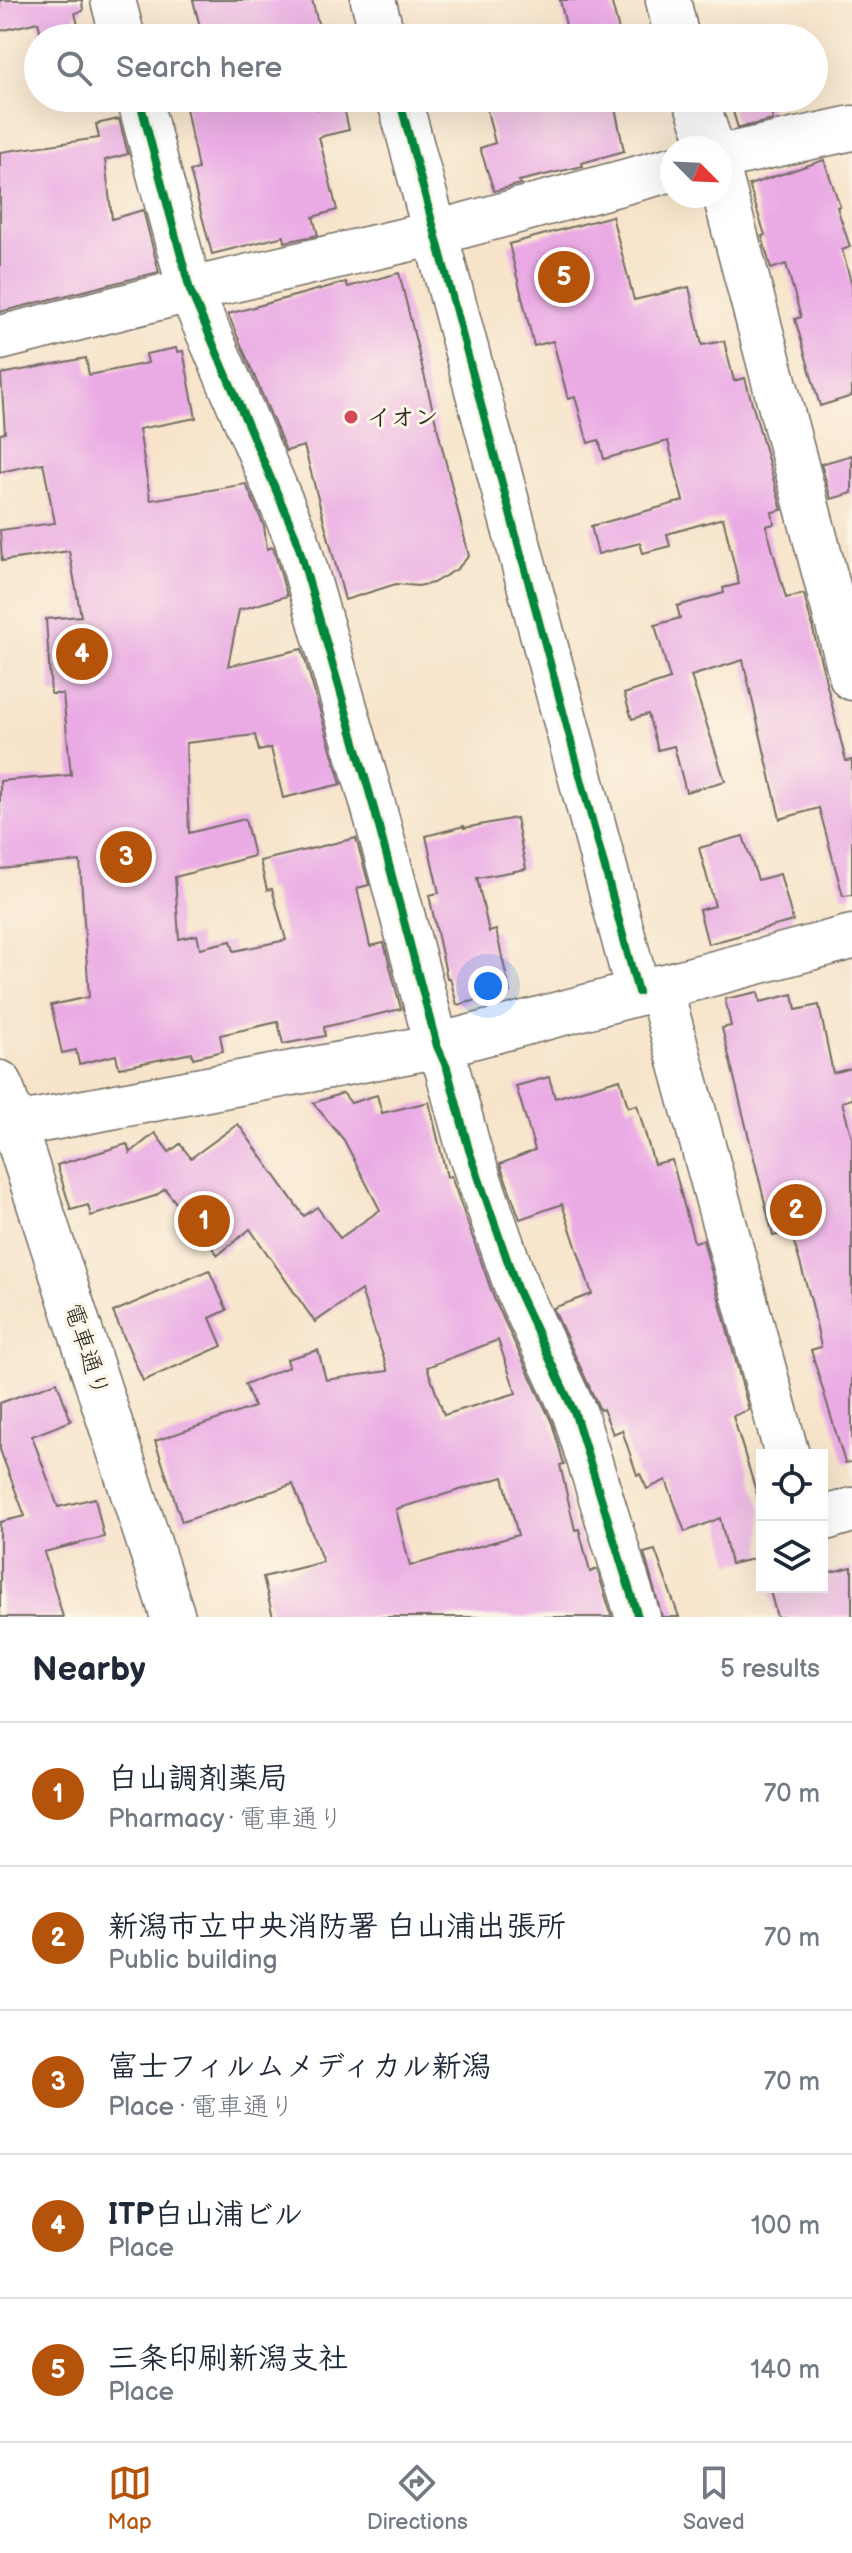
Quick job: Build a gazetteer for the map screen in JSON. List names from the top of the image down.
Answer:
{
  "streets": {
    "street": ["電車通り"]
  },
  "places": ["イオン"],
  "north": "bottom right",
  "page": {
    "search": "Search here",
    "pins": [
      "5",
      "4",
      "3",
      "2",
      "1"
    ],
    "heading": ["Nearby", "5 results"],
    "list": [
      {
        "mark": "1",
        "name": "白山調剤薬局",
        "note": "Pharmacy · 電車通り",
        "value": "70 m"
      },
      {
        "mark": "2",
        "name": "新潟市立中央消防署 白山浦出張所",
        "note": "Public building",
        "value": "70 m"
      },
      {
        "mark": "3",
        "name": "富士フィルムメディカル新潟",
        "note": "Place · 電車通り",
        "value": "70 m"
      },
      {
        "mark": "4",
        "name": "ITP白山浦ビル",
        "note": "Place",
        "value": "100 m"
      },
      {
        "mark": "5",
        "name": "三条印刷新潟支社",
        "note": "Place",
        "value": "140 m"
      }
    ],
    "nav": ["Map", "Directions", "Saved"]
  }
}
